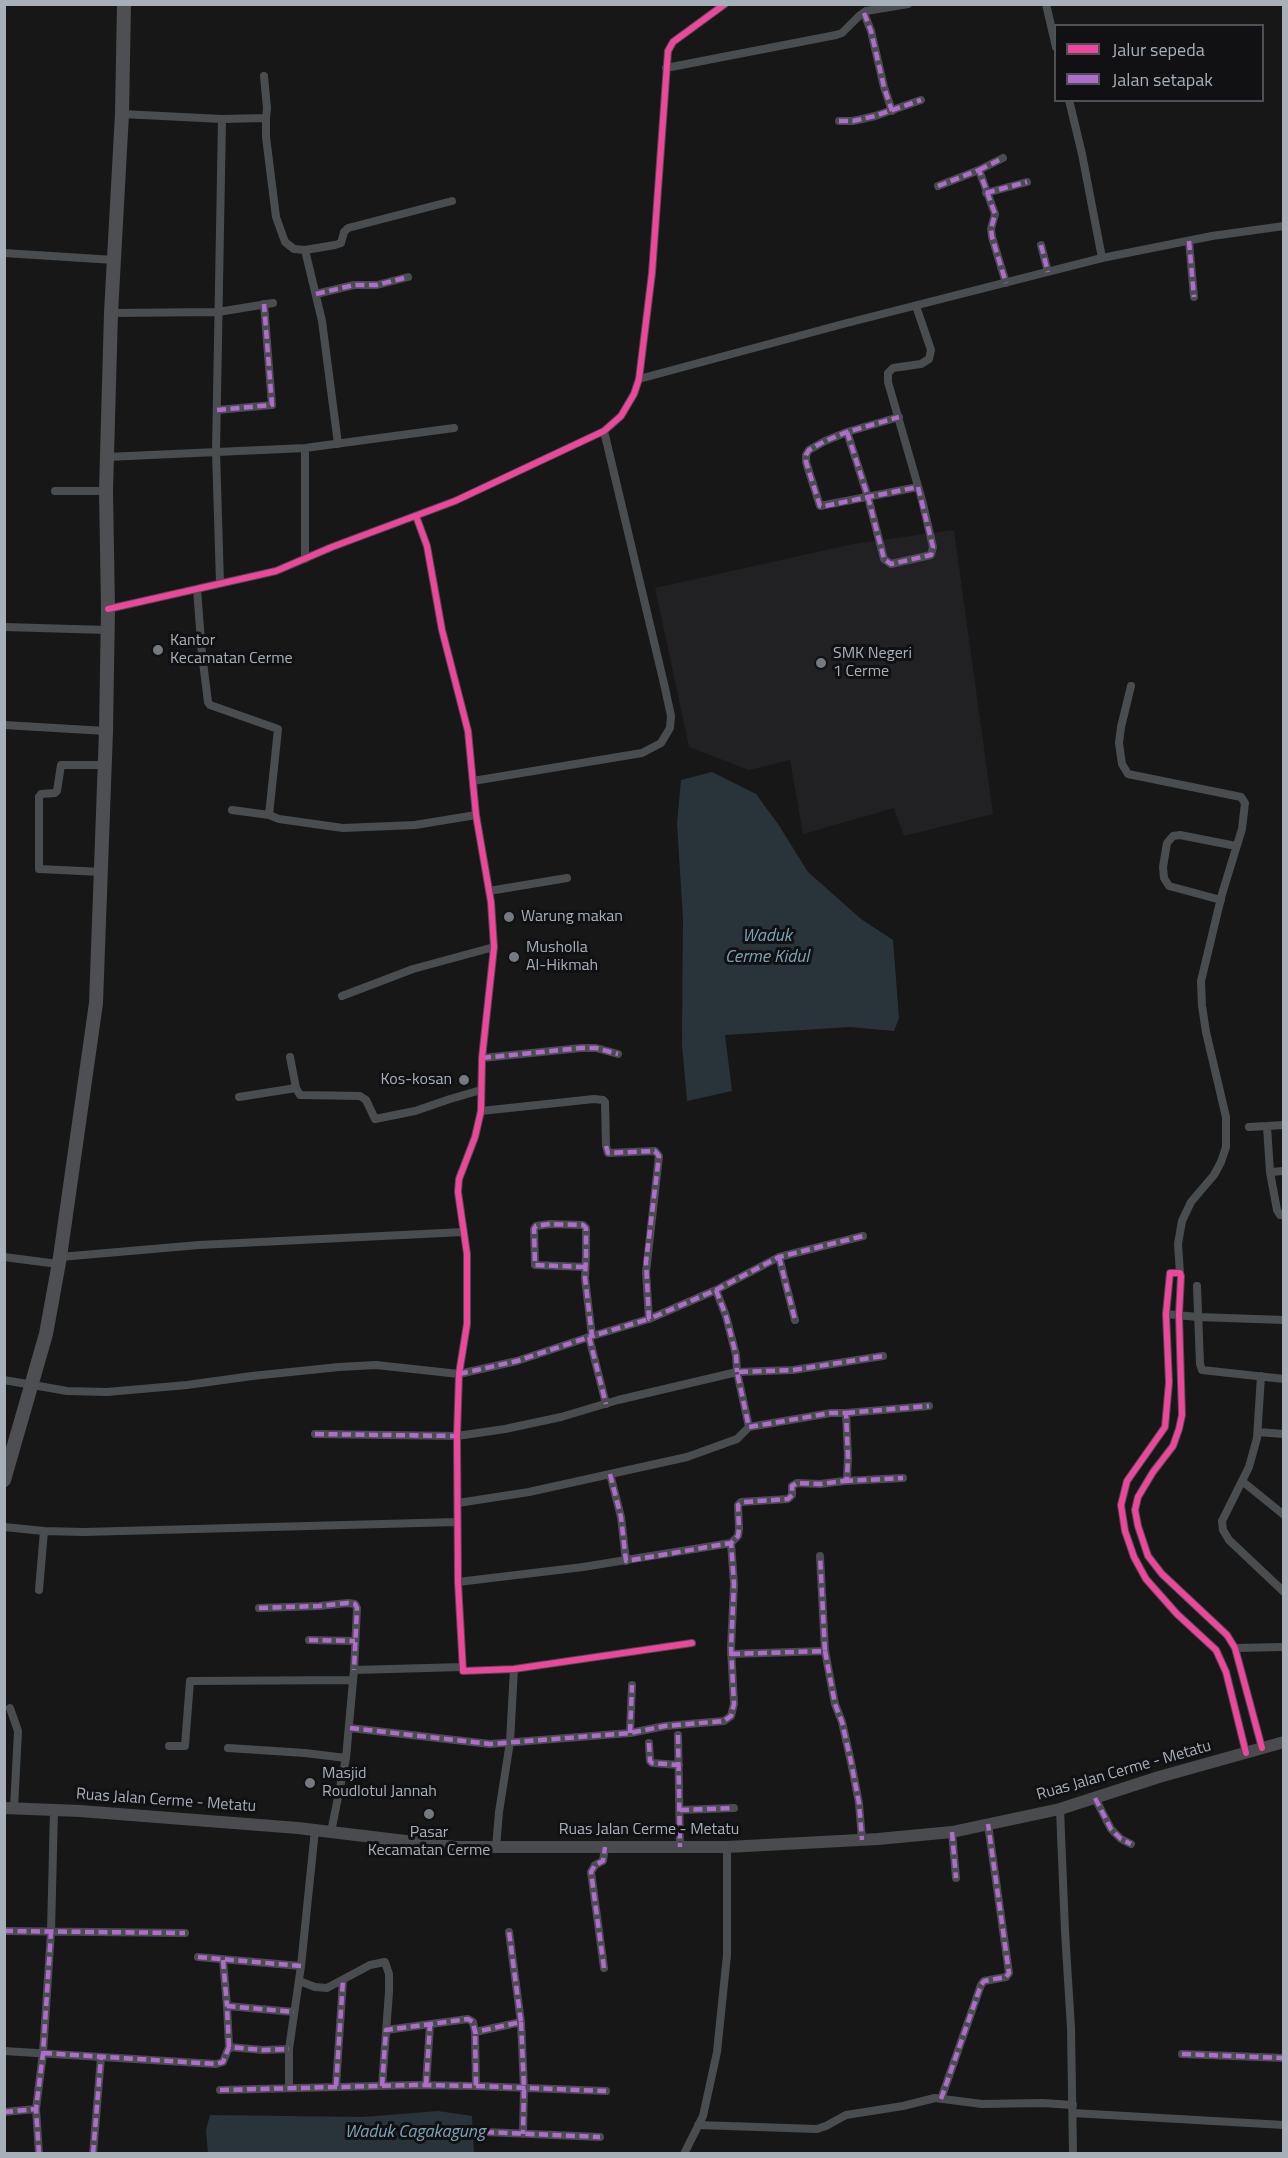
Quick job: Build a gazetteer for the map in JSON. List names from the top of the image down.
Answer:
{
  "streets": {
    "main road": ["Ruas Jalan Cerme - Metatu"]
  },
  "water": ["Waduk Cerme Kidul", "Waduk Cagakagung"],
  "places": [
    "Kantor Kecamatan Cerme",
    "SMK Negeri 1 Cerme",
    "Warung makan",
    "Musholla Al-Hikmah",
    "Kos-kosan",
    "Masjid Roudlotul Jannah",
    "Pasar Kecamatan Cerme"
  ],
  "legend": ["Jalur sepeda", "Jalan setapak"]
}
